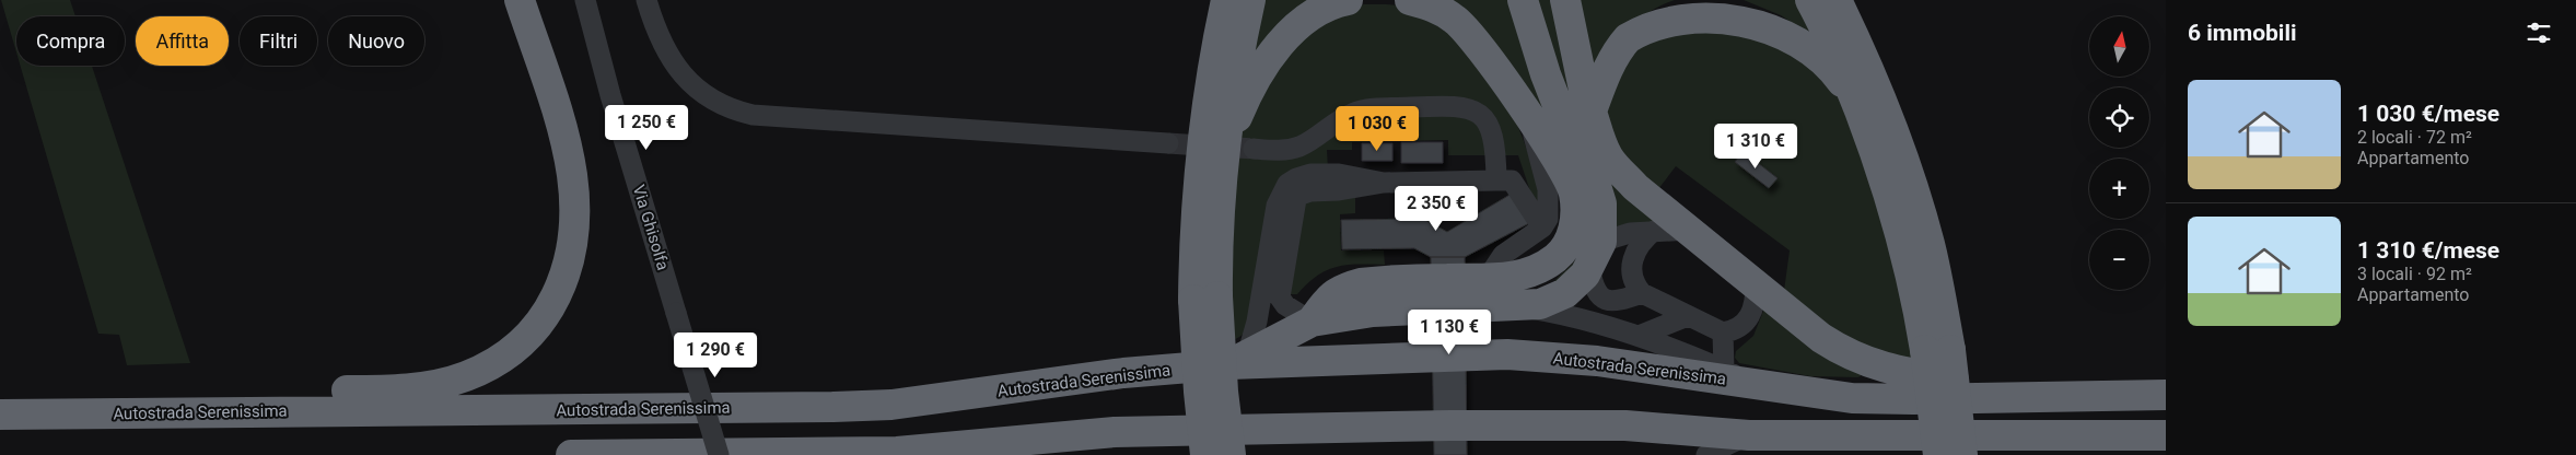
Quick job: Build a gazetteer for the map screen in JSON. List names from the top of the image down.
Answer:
{
  "streets": {
    "highway": ["Autostrada Serenissima"],
    "street": ["Via Ghisolfa"]
  },
  "north": "top",
  "page": {
    "heading": "6 immobili",
    "map_buttons": ["+", "−"],
    "chip": [
      "Compra",
      "Affitta",
      "Filtri",
      "Nuovo"
    ],
    "list": [
      {
        "name": "1 030 €/mese",
        "note": "2 locali · 72 m² · Appartamento"
      },
      {
        "name": "1 310 €/mese",
        "note": "3 locali · 92 m² · Appartamento"
      }
    ],
    "price": [
      "1 250 €",
      "1 030 €",
      "1 310 €",
      "2 350 €",
      "1 130 €",
      "1 290 €"
    ]
  }
}
